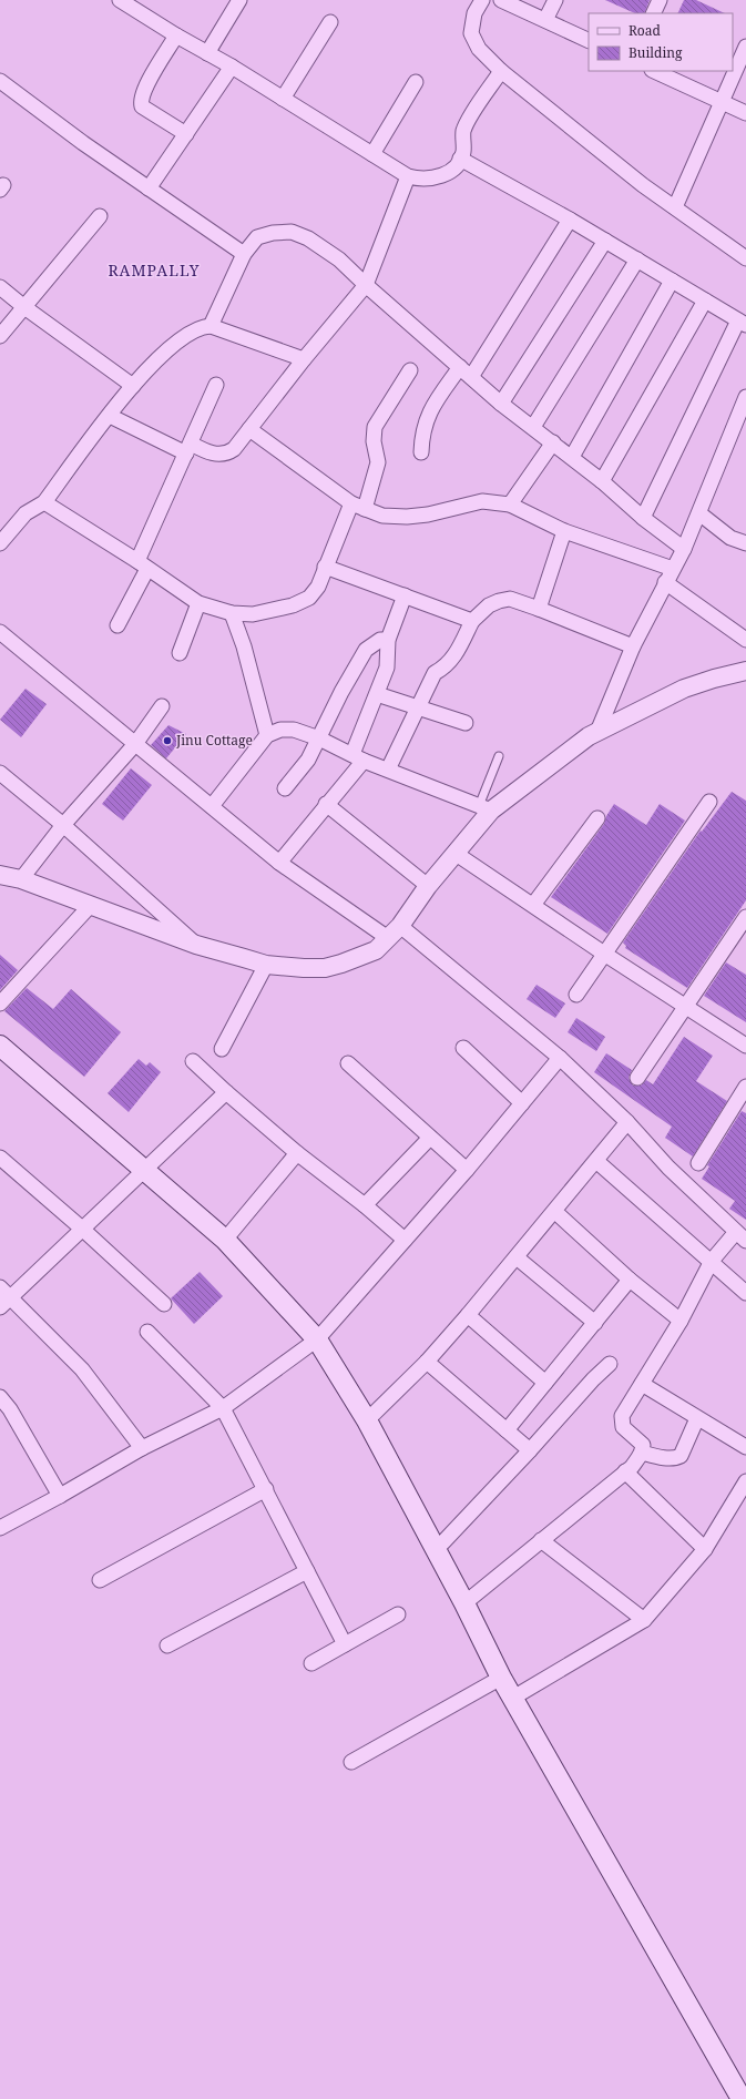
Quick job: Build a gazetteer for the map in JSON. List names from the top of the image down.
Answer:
{
  "districts": ["RAMPALLY"],
  "places": ["Jinu Cottage"],
  "legend": ["Road", "Building"]
}
